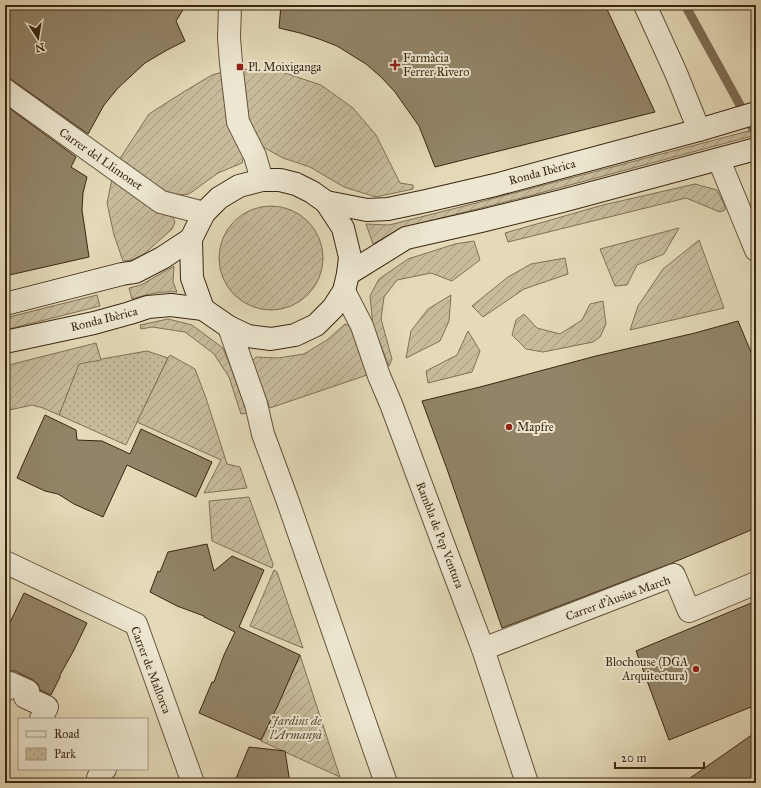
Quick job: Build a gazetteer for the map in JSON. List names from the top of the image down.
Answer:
{
  "streets": {
    "street": [
      "Carrer del Llimonet",
      "Ronda Ibèrica",
      "Rambla de Pep Ventura",
      "Carrer d'Àusias March",
      "Carrer de Mallorca"
    ]
  },
  "crossings": [
    ["Rambla de Pep Ventura", "Carrer d'Àusias March"]
  ],
  "parks": ["Jardins de l'Armanyà"],
  "places": {
    "health": ["Farmàcia Ferrer Rivero"],
    "transit": ["Pl. Moixiganga"],
    "other": ["Mapfre", "Blochouse (DGA Arquitectura)"]
  },
  "legend": ["Road", "Park"],
  "scale_bar": "20 m",
  "north": "bottom"
}
